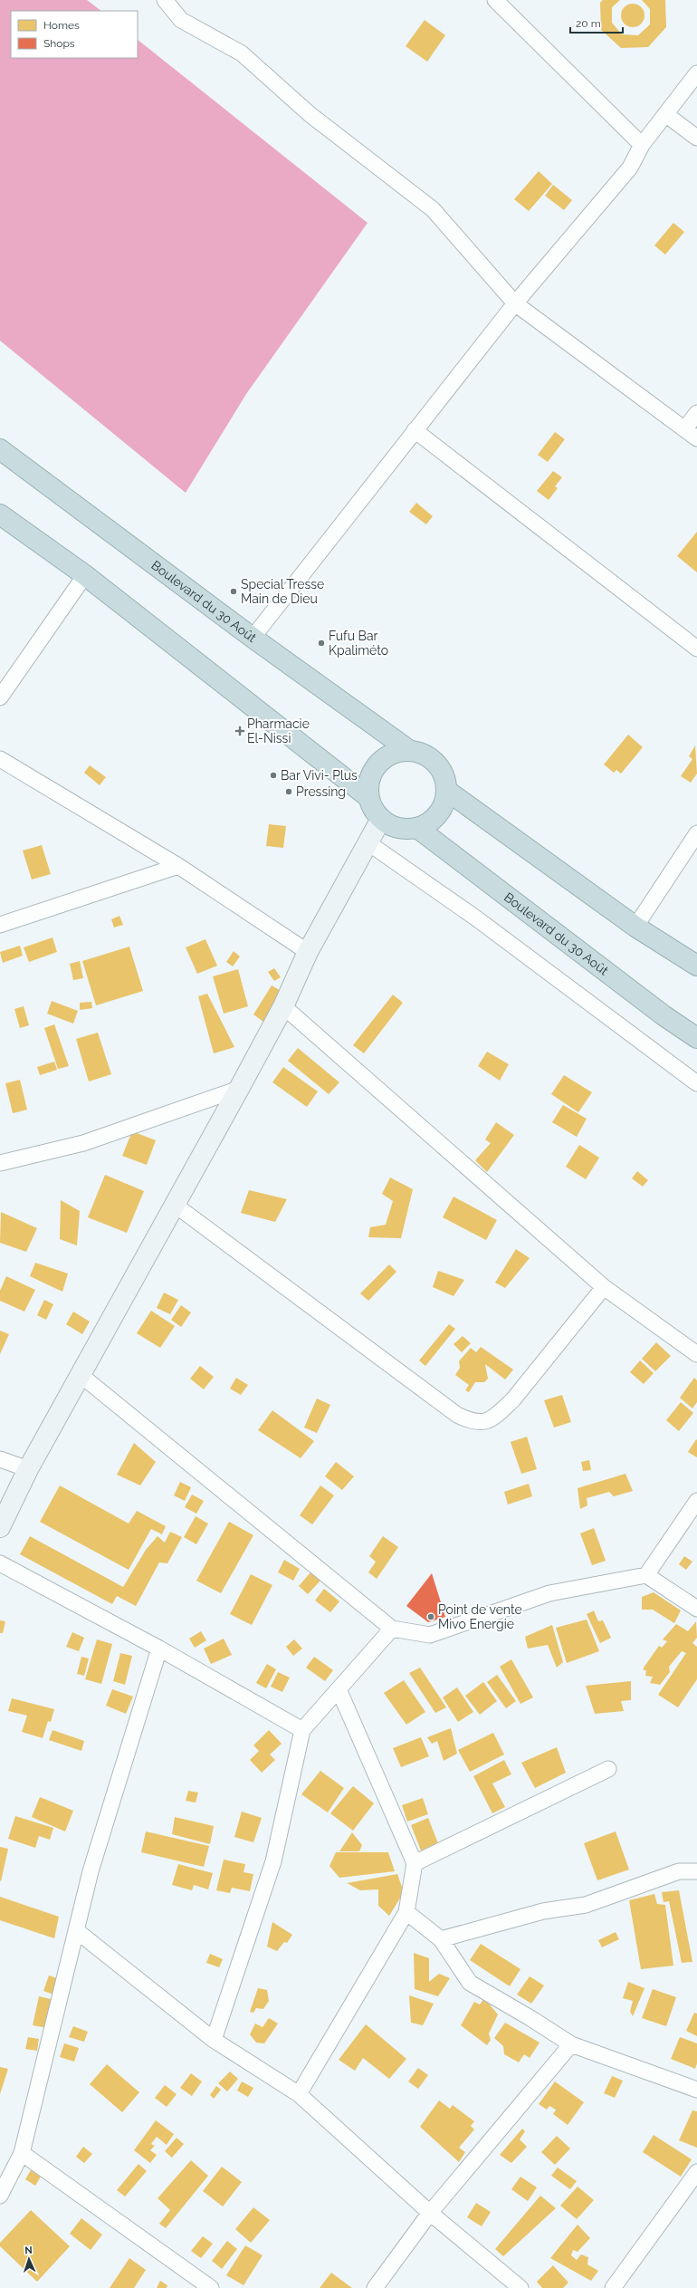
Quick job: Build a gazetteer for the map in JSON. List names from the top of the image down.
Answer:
{
  "streets": {
    "highway": ["Boulevard du 30 Août"]
  },
  "places": {
    "other": [
      "Special Tresse Main de Dieu",
      "Fufu Bar Kpaliméto",
      "Bar Vivi- Plus",
      "Pressing",
      "Point de vente Mivo Energie"
    ],
    "health": ["Pharmacie El-Nissi"]
  },
  "legend": ["Homes", "Shops"],
  "scale_bar": "20 m",
  "north": "top"
}
